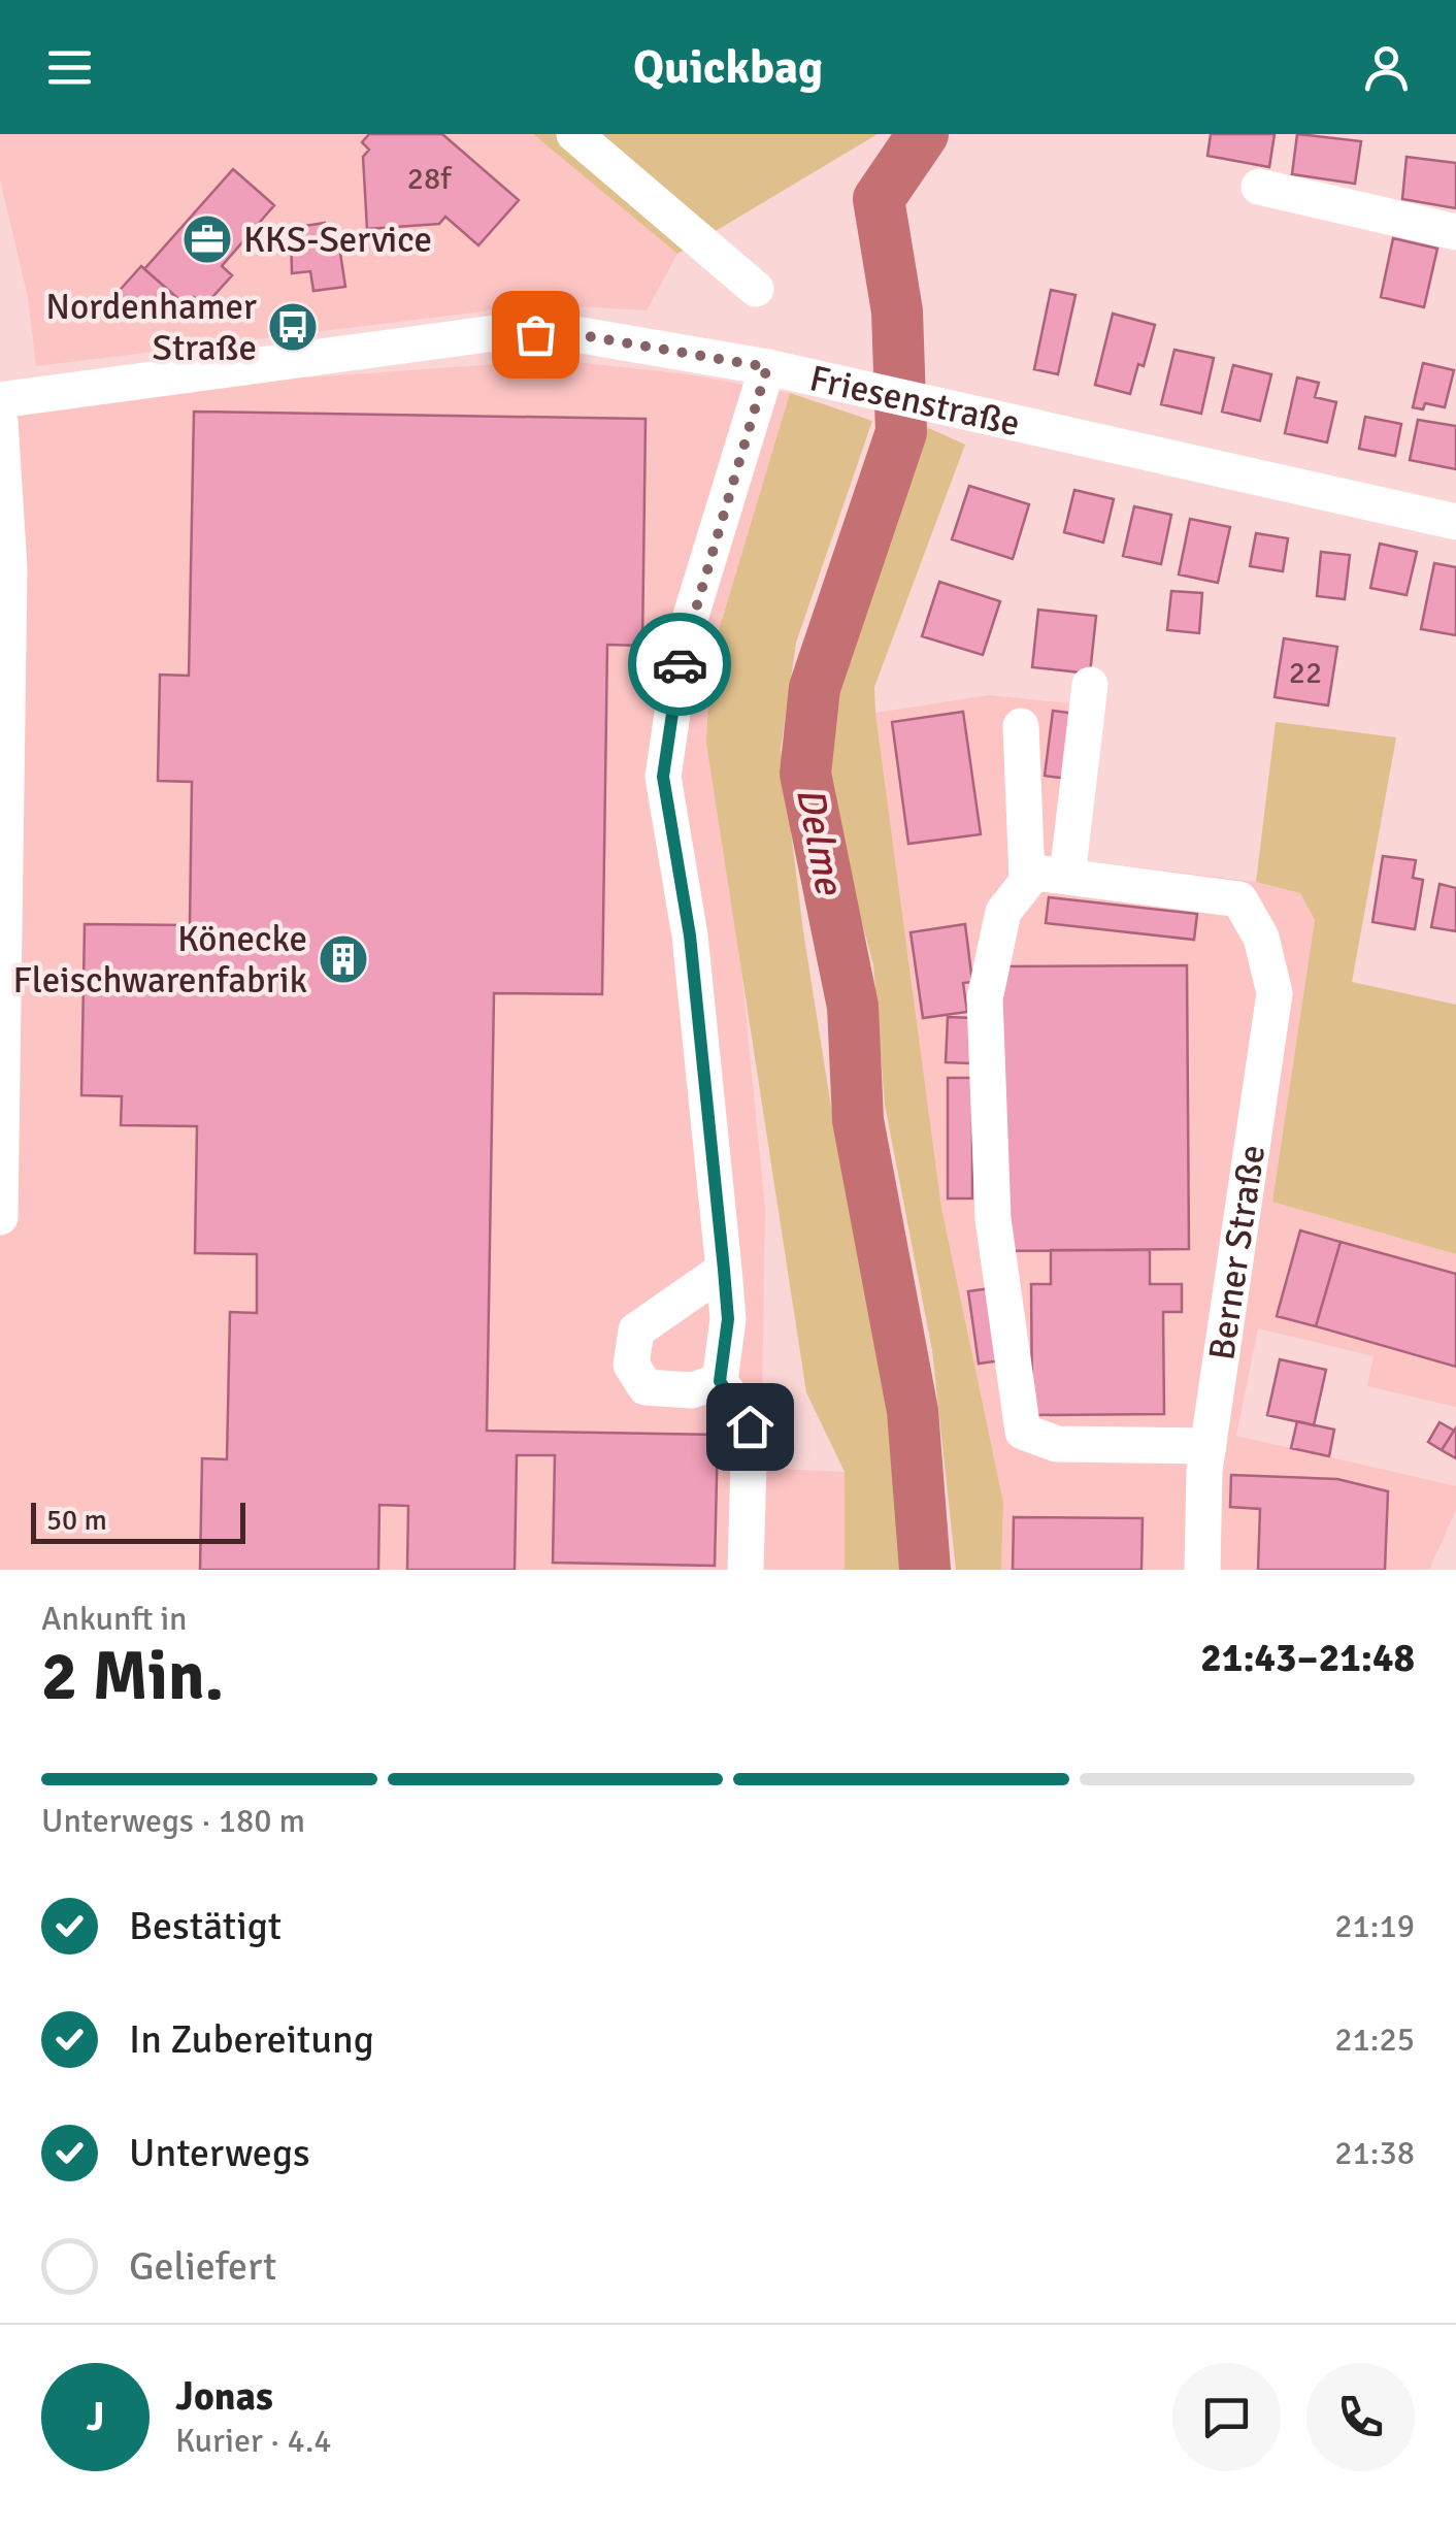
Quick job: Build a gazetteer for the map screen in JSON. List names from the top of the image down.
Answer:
{
  "streets": {
    "street": ["Friesenstraße", "Berner Straße"]
  },
  "water": ["Delme"],
  "places": {
    "office": ["KKS-Service"],
    "bus stop": ["Nordenhamer Straße"],
    "building": ["Könecke Fleischwarenfabrik"]
  },
  "house_numbers": ["28f", "22"],
  "scale_bar": "50 m",
  "page": {
    "header": "Quickbag",
    "scale": "50 m",
    "heading": ["2 Min.", "Ankunft in", "21:43–21:48"],
    "panel": ["Jonas", "Kurier · 4.4"],
    "bar": "Unterwegs · 180 m",
    "list": [
      ["Bestätigt", "21:19"],
      ["In Zubereitung", "21:25"],
      ["Unterwegs", "21:38"],
      "Geliefert"
    ],
    "round": "J"
  }
}
